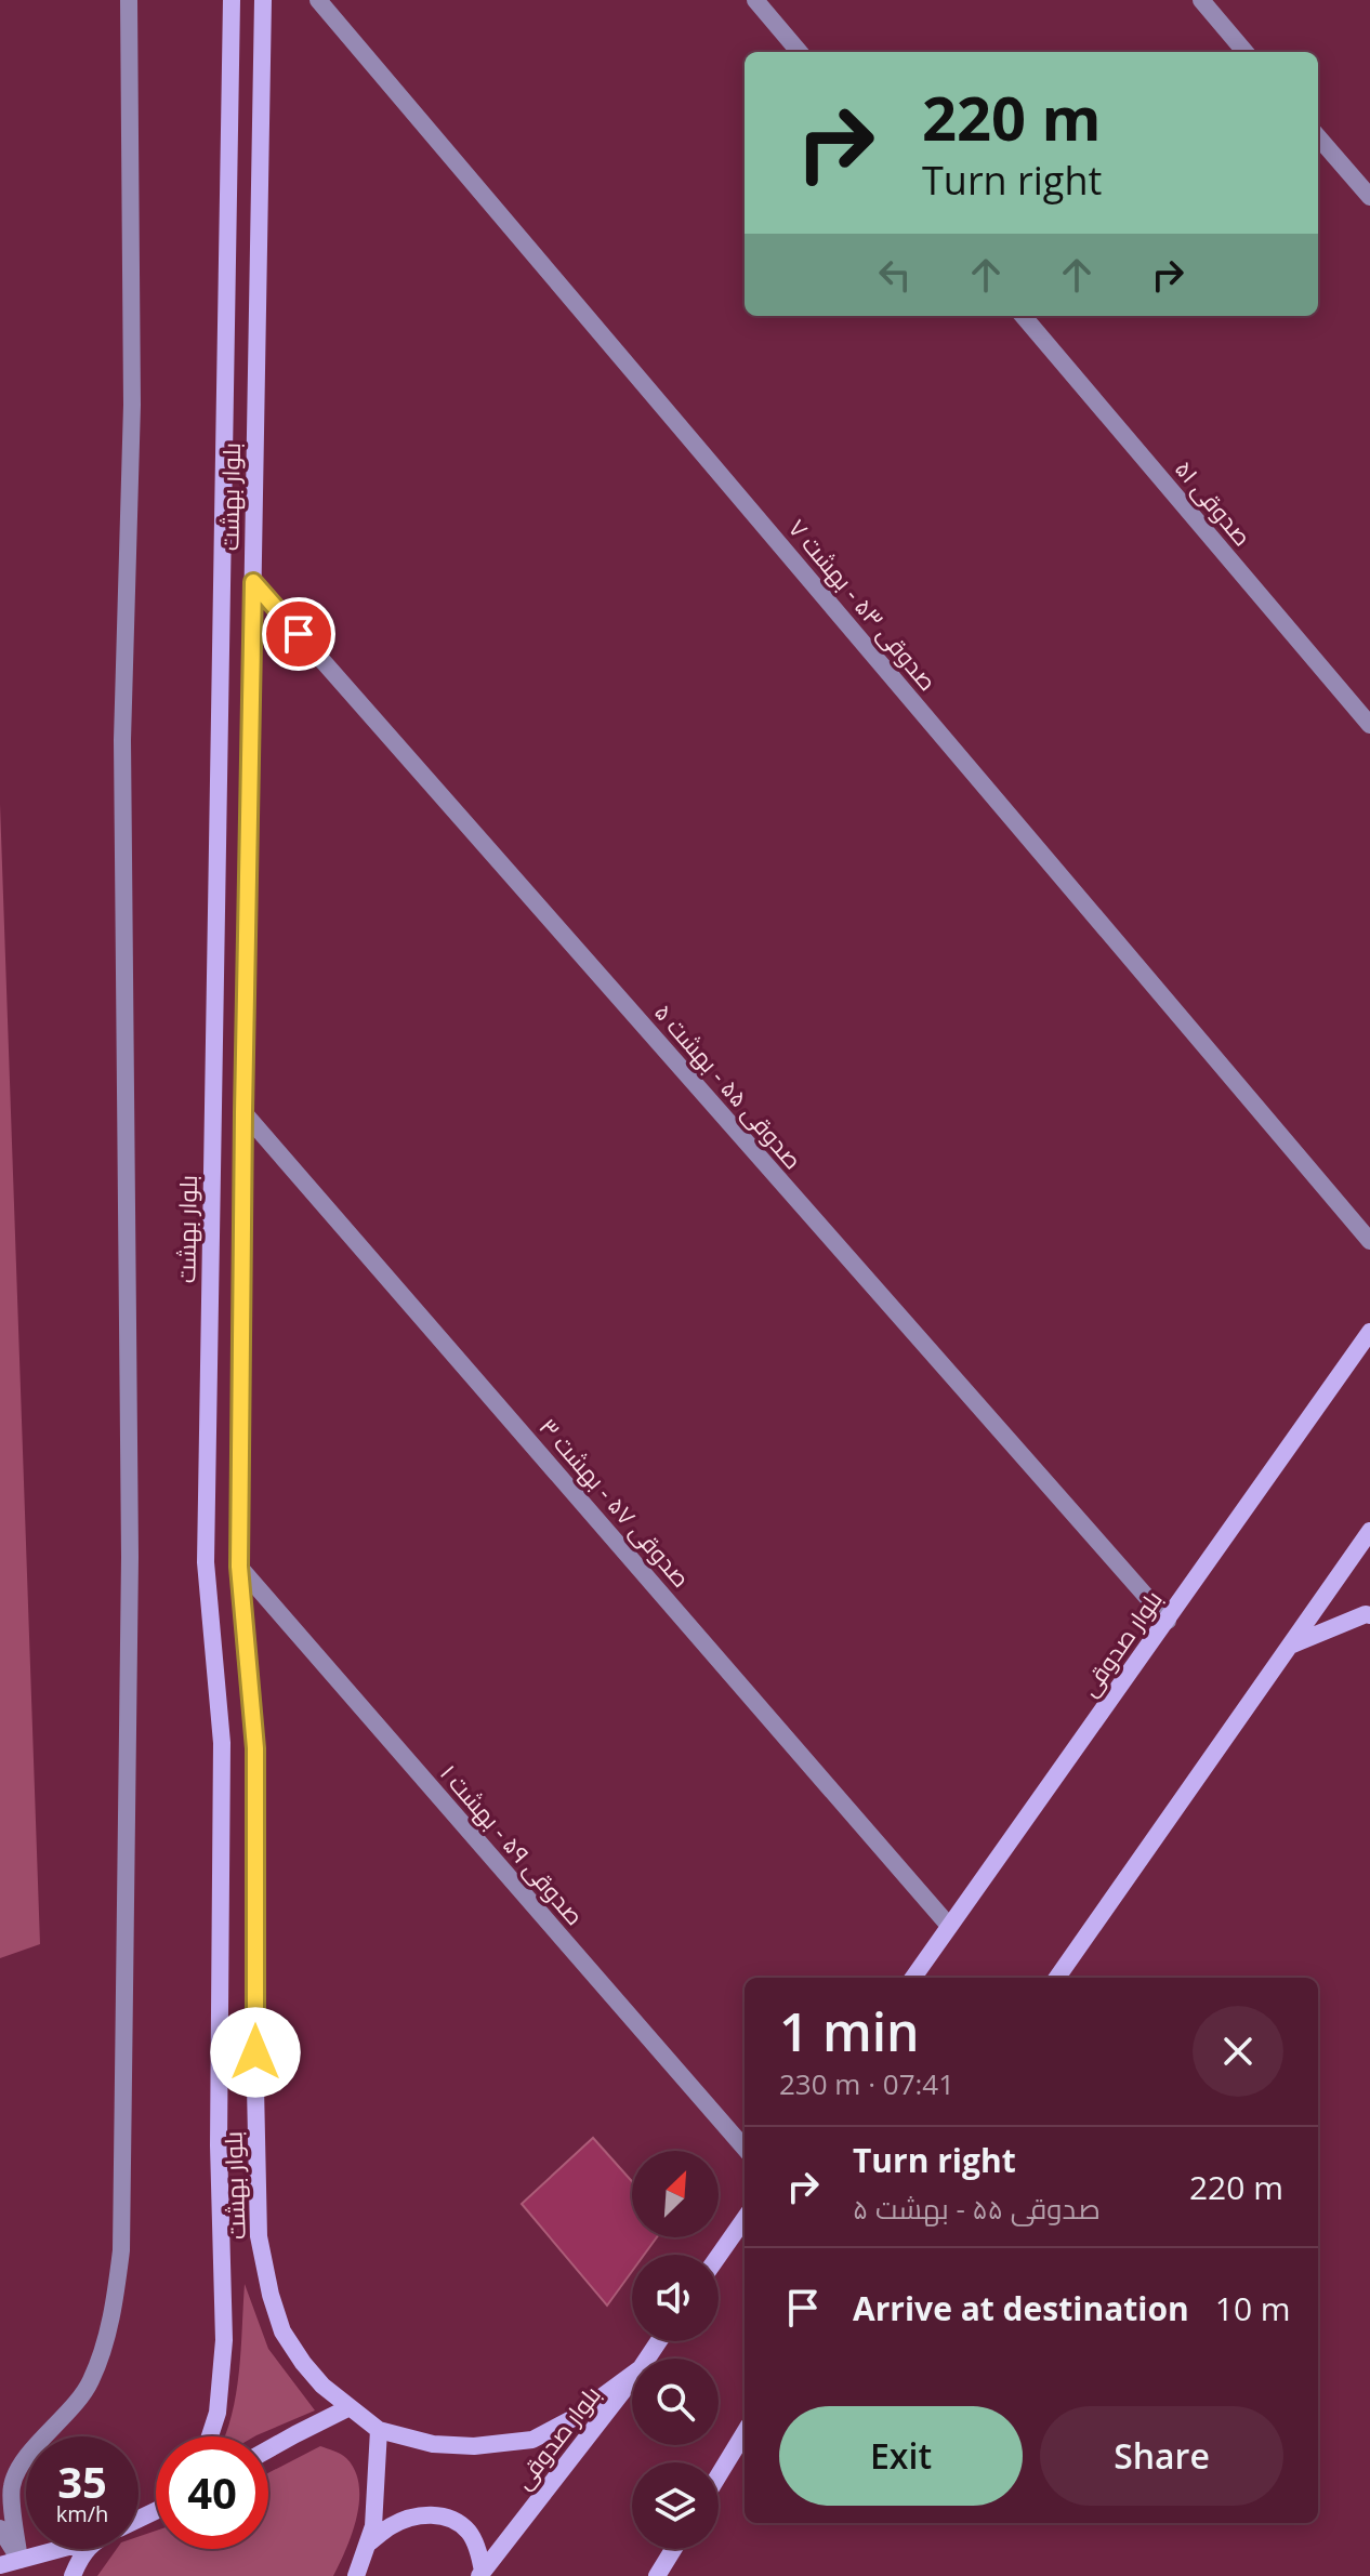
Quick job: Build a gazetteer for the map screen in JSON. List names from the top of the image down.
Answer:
{
  "streets": {
    "street": [
      "بلوار بهشت",
      "صدوقی ۵۱",
      "صدوقی ۵۳ - بهشت ۷",
      "صدوقی ۵۵ - بهشت ۵",
      "صدوقی ۵۷ - بهشت ۳",
      "بلوار صدوقی",
      "صدوقی ۵۹ - بهشت ۱"
    ]
  },
  "crossings": [
    ["بلوار بهشت", "صدوقی ۵۵ - بهشت ۵"],
    ["بلوار بهشت", "صدوقی ۵۷ - بهشت ۳"],
    ["بلوار بهشت", "صدوقی ۵۹ - بهشت ۱"],
    ["صدوقی ۵۵ - بهشت ۵", "بلوار صدوقی"],
    ["صدوقی ۵۷ - بهشت ۳", "بلوار صدوقی"]
  ],
  "north": "top right",
  "page": {
    "turn": ["220 m", "Turn right"],
    "heading": ["1 min", "230 m · 07:41"],
    "list": [
      {
        "name": "Turn right",
        "note": "صدوقی ۵۵ - بهشت ۵",
        "value": "220 m"
      },
      {
        "name": "Arrive at destination",
        "value": "10 m"
      }
    ],
    "buttons": ["Exit", "Share"],
    "speed": "35 km/h",
    "limit": "40"
  }
}
